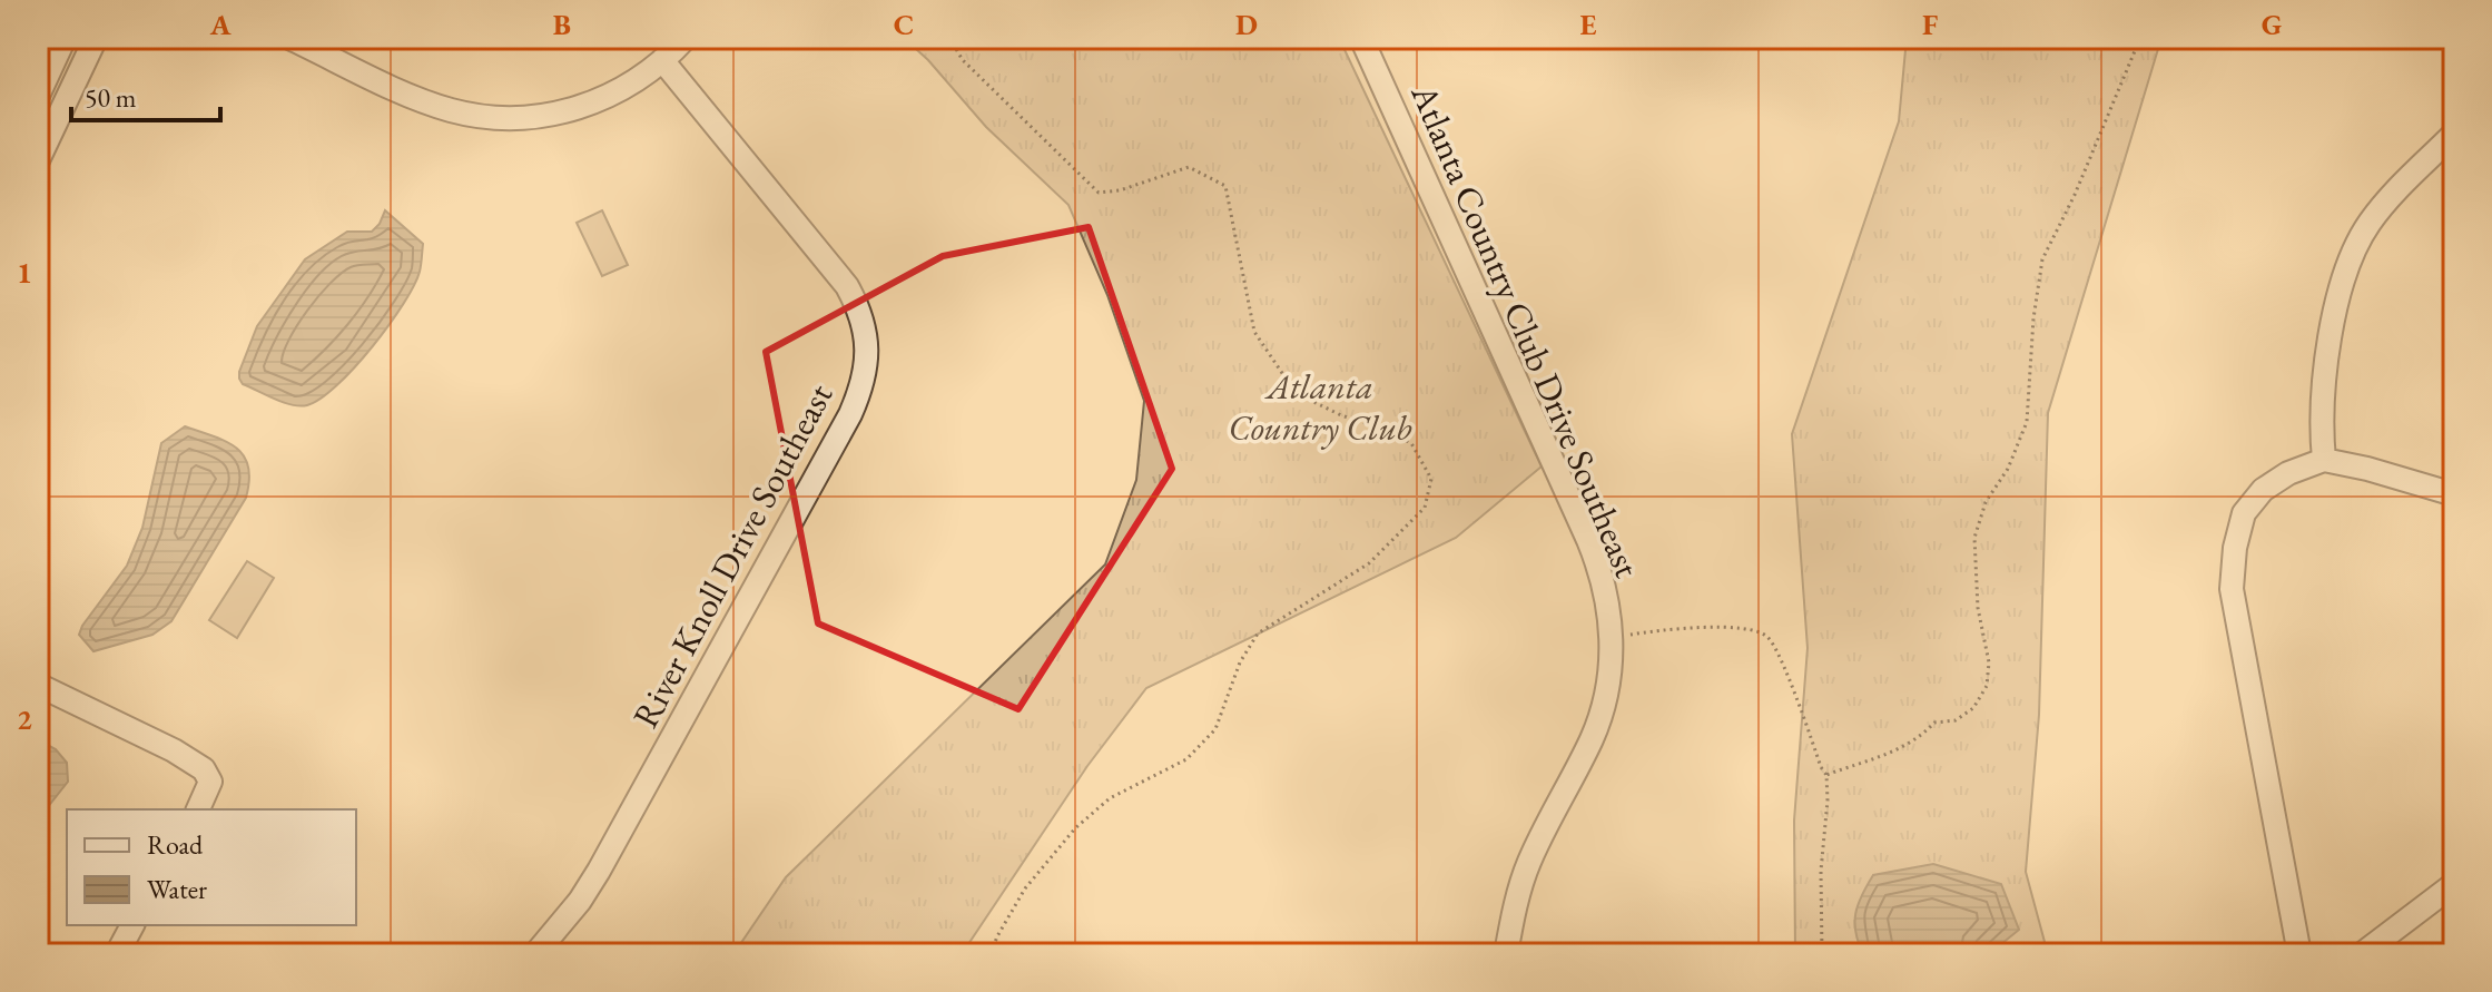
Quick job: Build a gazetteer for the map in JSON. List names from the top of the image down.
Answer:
{
  "streets": {
    "street": ["Atlanta Country Club Drive Southeast", "River Knoll Drive Southeast"]
  },
  "parks": ["Atlanta Country Club"],
  "legend": ["Road", "Water"],
  "scale_bar": "50 m",
  "grid": {
    "columns": [
      "A",
      "B",
      "C",
      "D",
      "E",
      "F",
      "G"
    ],
    "rows": ["1", "2"]
  }
}
